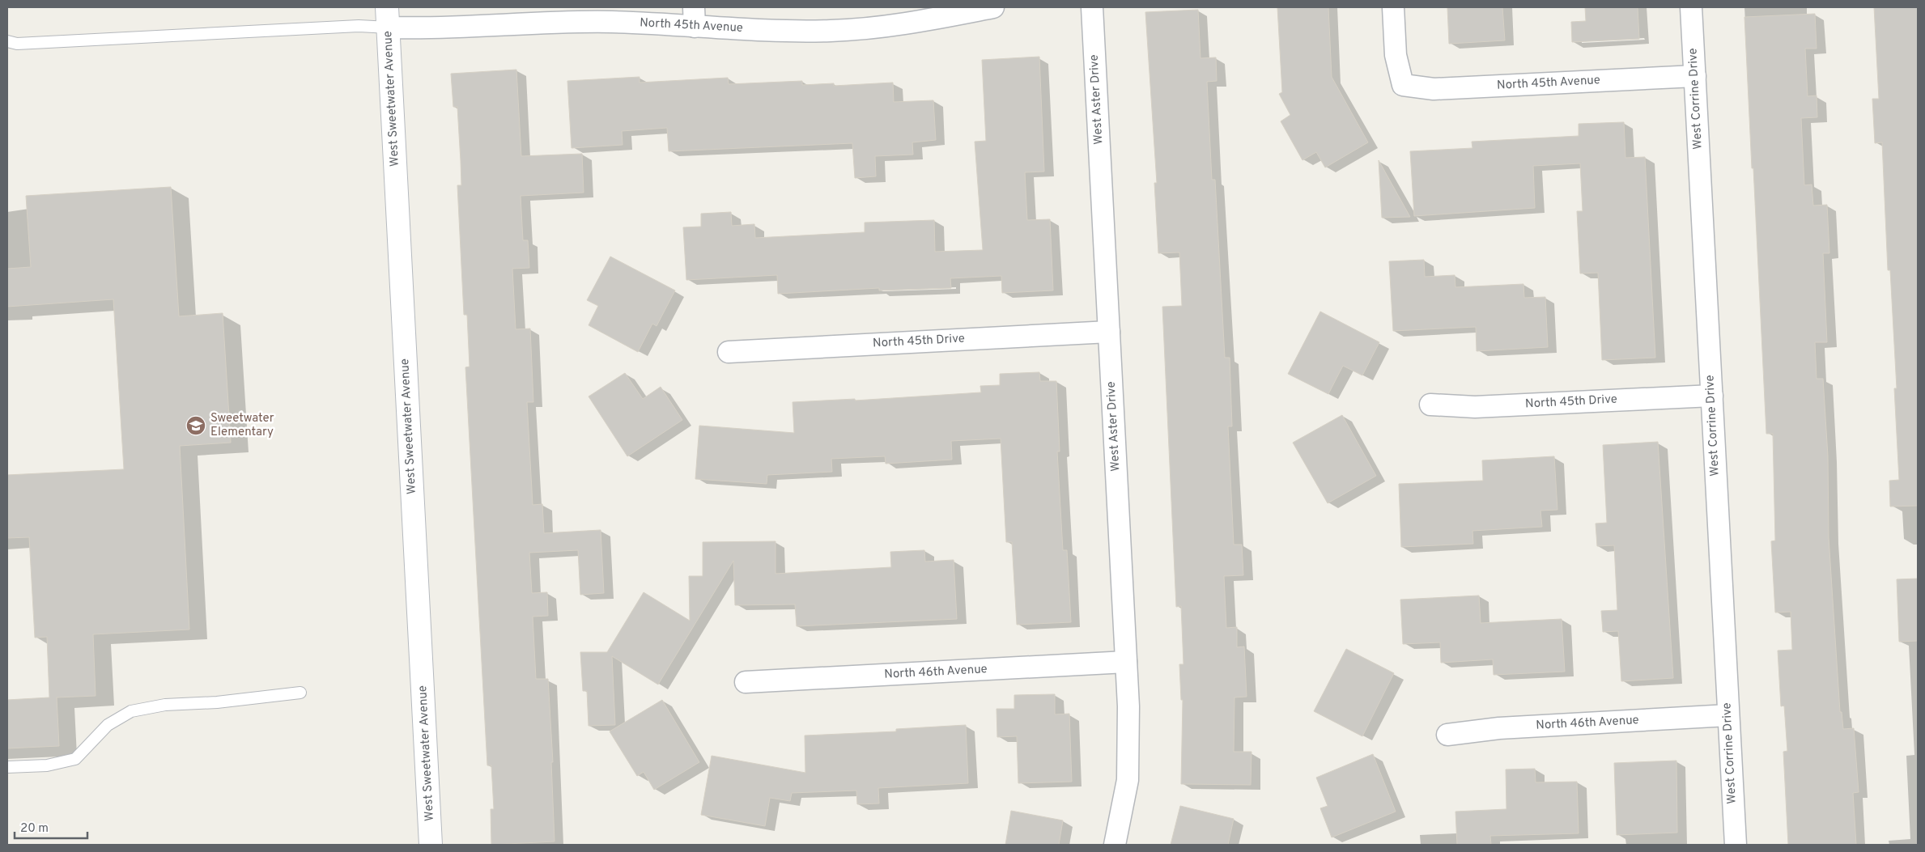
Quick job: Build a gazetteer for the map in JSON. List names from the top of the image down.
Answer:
{
  "streets": {
    "street": [
      "North 45th Avenue",
      "West Sweetwater Avenue",
      "West Corrine Drive",
      "West Aster Drive",
      "North 45th Drive",
      "North 46th Avenue"
    ]
  },
  "crossings": [
    ["North 45th Avenue", "West Sweetwater Avenue"],
    ["North 45th Avenue", "West Corrine Drive"],
    ["West Corrine Drive", "North 45th Drive"],
    ["West Corrine Drive", "North 46th Avenue"],
    ["West Aster Drive", "North 45th Drive"],
    ["West Aster Drive", "North 46th Avenue"]
  ],
  "places": {
    "school or university": ["Sweetwater Elementary"]
  },
  "scale_bar": "20 m"
}
